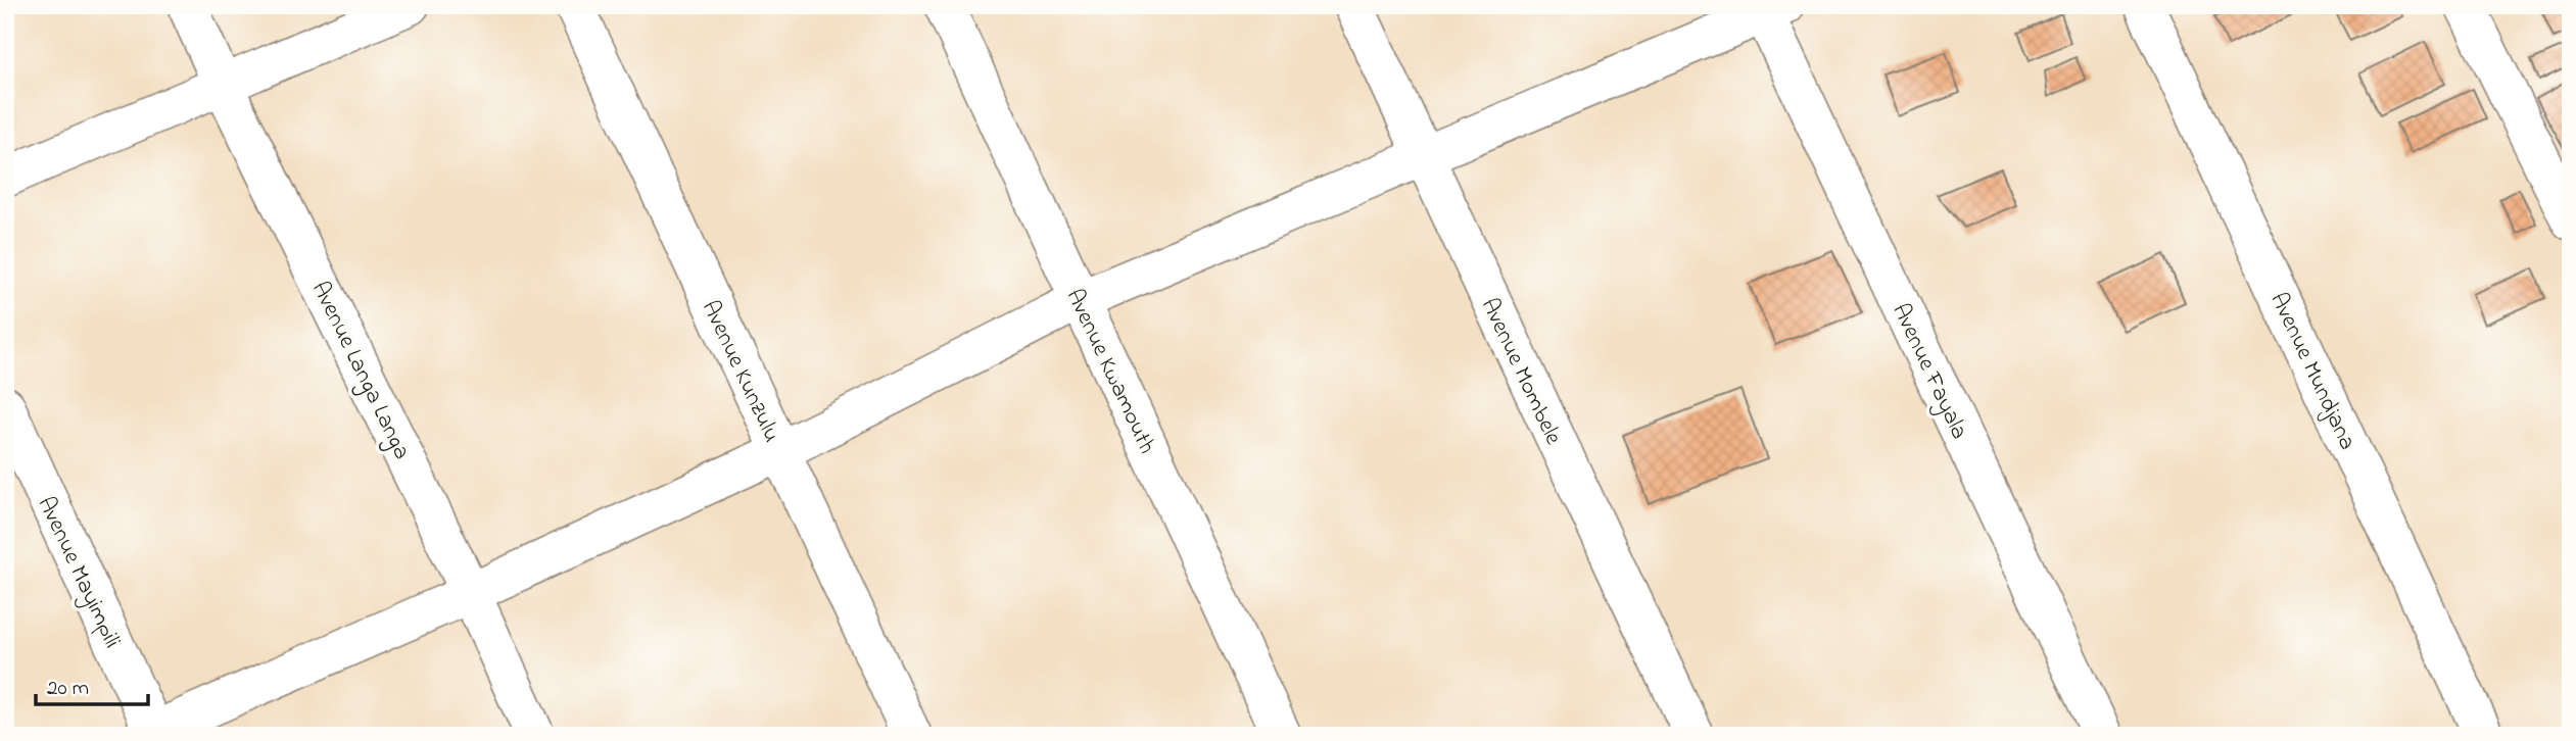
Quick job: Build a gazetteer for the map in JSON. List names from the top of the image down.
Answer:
{
  "streets": {
    "street": [
      "Avenue Langa Langa",
      "Avenue Kunzulu",
      "Avenue Kwamouth",
      "Avenue Mombele",
      "Avenue Fayala",
      "Avenue Mundjana",
      "Avenue Mayimpili"
    ]
  },
  "scale_bar": "20 m"
}
